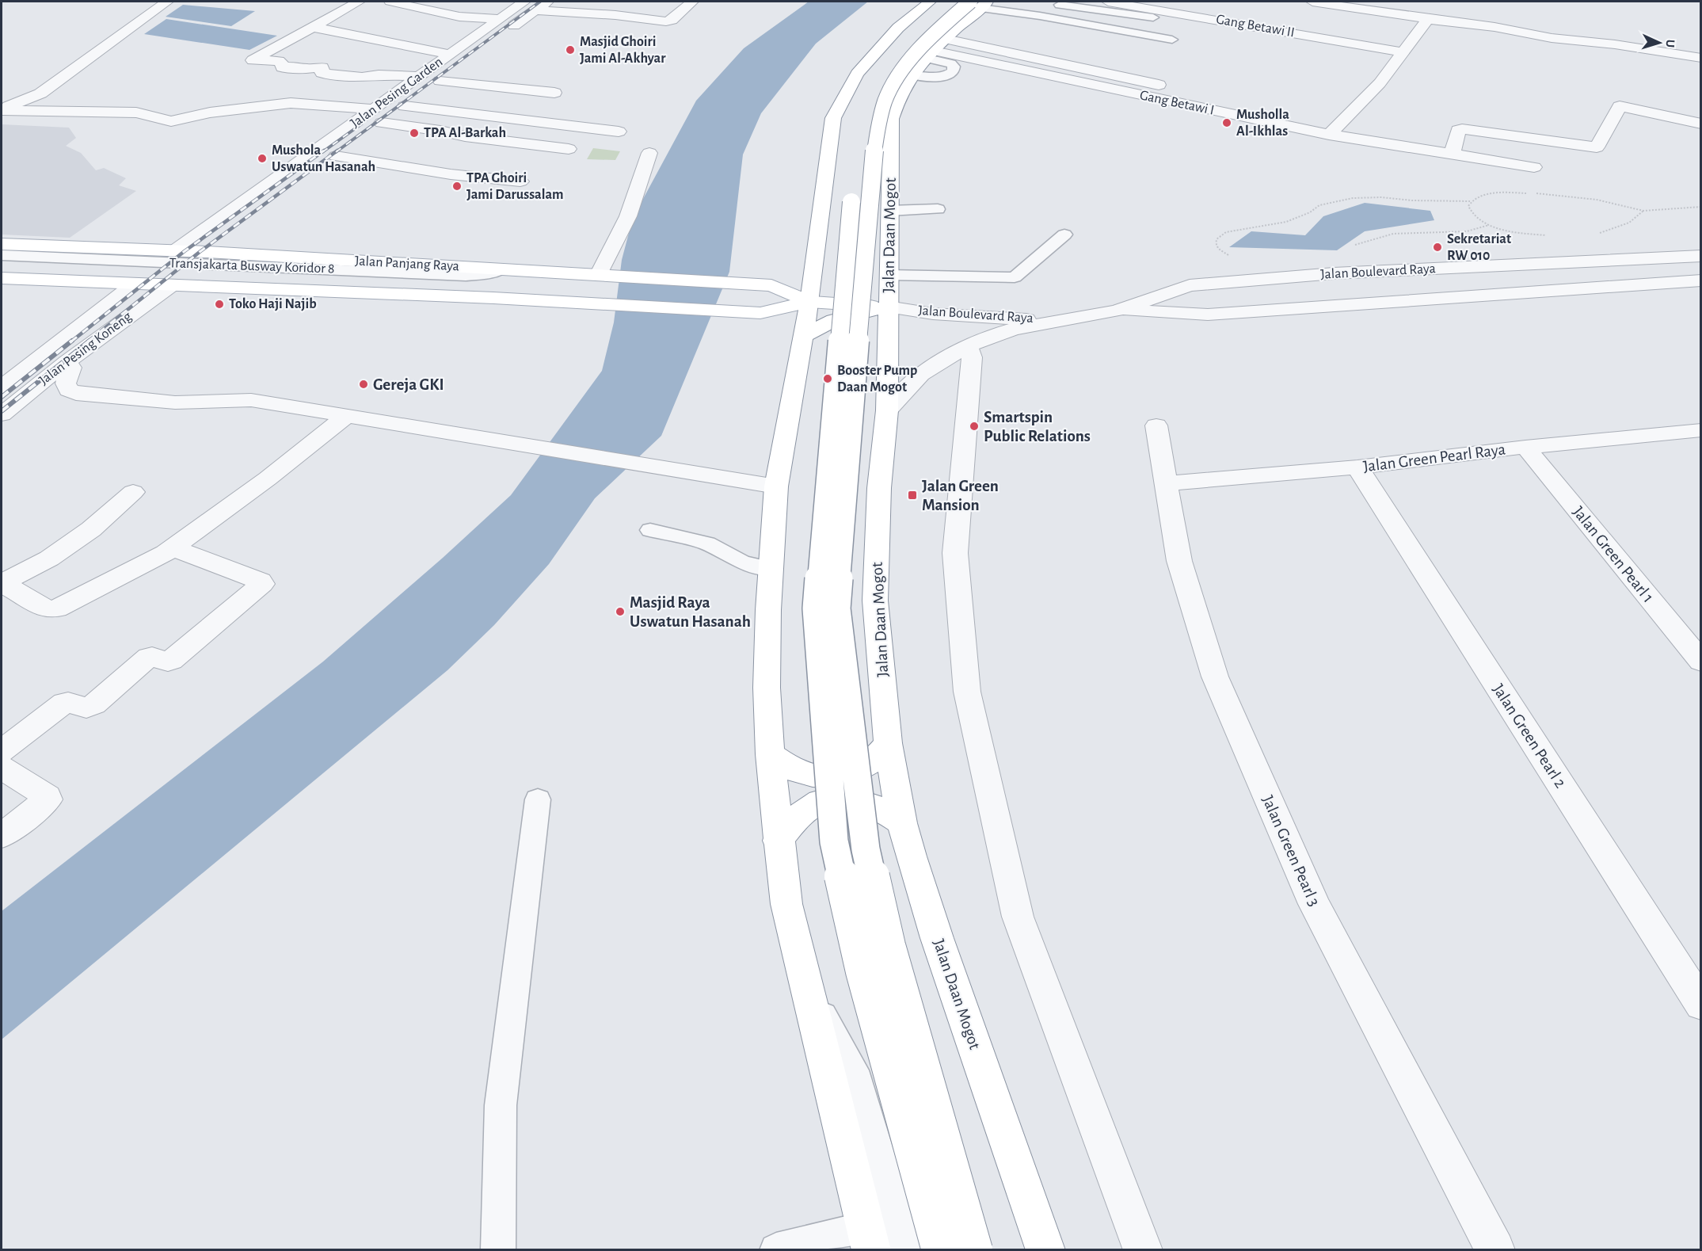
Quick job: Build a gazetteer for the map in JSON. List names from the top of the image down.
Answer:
{
  "streets": {
    "main road": ["Jalan Daan Mogot", "Jalan Panjang Raya"],
    "street": [
      "Gang Betawi II",
      "Jalan Pesing Garden",
      "Gang Betawi I",
      "Jalan Boulevard Raya",
      "Jalan Pesing Koneng",
      "Jalan Green Pearl Raya",
      "Jalan Green Pearl 1",
      "Jalan Green Pearl 2",
      "Jalan Green Pearl 3"
    ],
    "lane": ["Transjakarta Busway Koridor 8"]
  },
  "crossings": [
    ["Jalan Pesing Garden", "Jalan Panjang Raya"],
    ["Gang Betawi I", "Jalan Daan Mogot"],
    ["Jalan Daan Mogot", "Jalan Panjang Raya"],
    ["Jalan Daan Mogot", "Jalan Boulevard Raya"],
    ["Jalan Panjang Raya", "Transjakarta Busway Koridor 8"],
    ["Jalan Panjang Raya", "Jalan Boulevard Raya"],
    ["Jalan Panjang Raya", "Jalan Pesing Koneng"],
    ["Jalan Green Pearl Raya", "Jalan Green Pearl 1"],
    ["Jalan Green Pearl Raya", "Jalan Green Pearl 2"],
    ["Jalan Green Pearl Raya", "Jalan Green Pearl 3"]
  ],
  "places": {
    "other": [
      "Masjid Ghoiri Jami Al-Akhyar",
      "Musholla Al-Ikhlas",
      "TPA Al-Barkah",
      "Mushola Uswatun Hasanah",
      "TPA Ghoiri Jami Darussalam",
      "Sekretariat RW 010",
      "Toko Haji Najib",
      "Booster Pump Daan Mogot",
      "Gereja GKI",
      "Smartspin Public Relations",
      "Masjid Raya Uswatun Hasanah"
    ],
    "transit": ["Jalan Green Mansion"]
  },
  "north": "right"
}
